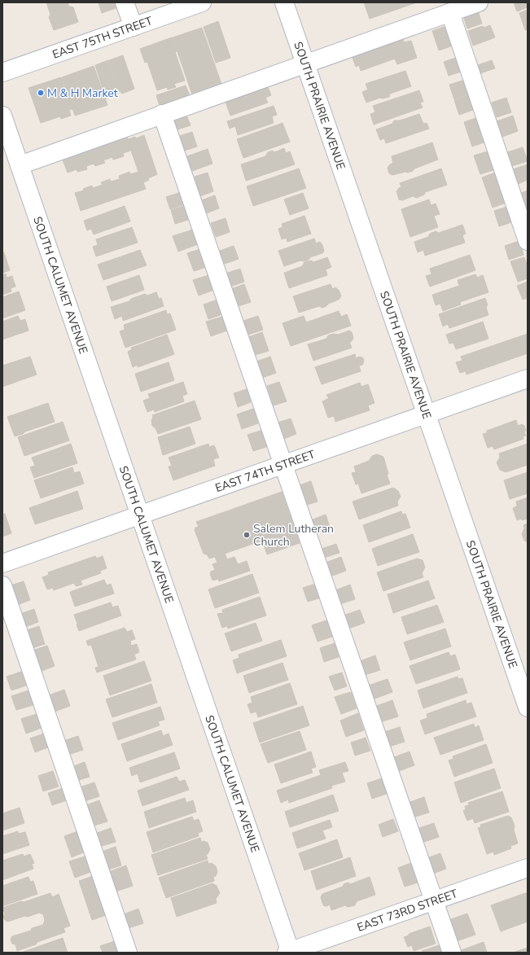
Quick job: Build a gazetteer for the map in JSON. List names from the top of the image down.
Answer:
{
  "streets": {
    "street": [
      "EAST 75TH STREET",
      "SOUTH PRAIRIE AVENUE",
      "SOUTH CALUMET AVENUE",
      "EAST 74TH STREET",
      "EAST 73RD STREET"
    ]
  },
  "crossings": [
    ["SOUTH PRAIRIE AVENUE", "EAST 74TH STREET"],
    ["SOUTH CALUMET AVENUE", "EAST 74TH STREET"],
    ["SOUTH CALUMET AVENUE", "EAST 73RD STREET"]
  ],
  "places": ["M & H Market", "Salem Lutheran Church"]
}
